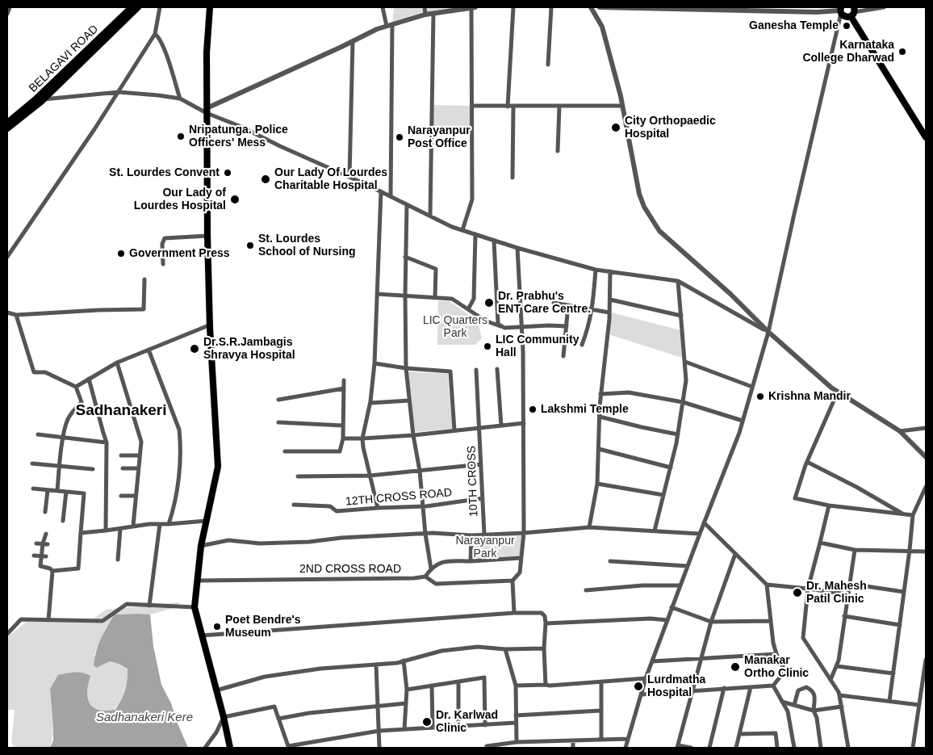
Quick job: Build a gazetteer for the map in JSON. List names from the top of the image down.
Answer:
{
  "streets": {
    "main road": ["BELAGAVI ROAD"],
    "street": ["10TH CROSS", "12TH CROSS ROAD", "2ND CROSS ROAD"]
  },
  "crossings": [
    ["10TH CROSS", "12TH CROSS ROAD"]
  ],
  "districts": ["Sadhanakeri"],
  "water": ["Sadhanakeri Kere"],
  "parks": ["LIC Quarters Park", "Narayanpur Park"],
  "places": [
    "Ganesha Temple",
    "Karnataka College Dharwad",
    "City Orthopaedic Hospital",
    "Nripatunga. Police Officers' Mess",
    "Narayanpur Post Office",
    "St. Lourdes Convent",
    "Our Lady Of Lourdes Charitable Hospital",
    "Our Lady of Lourdes Hospital",
    "St. Lourdes School of Nursing",
    "Government Press",
    "Dr. Prabhu's ENT Care Centre.",
    "LIC Community Hall",
    "Dr.S.R.Jambagis Shravya Hospital",
    "Krishna Mandir",
    "Lakshmi Temple",
    "Dr. Mahesh Patil Clinic",
    "Poet Bendre's Museum",
    "Manakar Ortho Clinic",
    "Lurdmatha Hospital",
    "Dr. Karlwad Clinic"
  ]
}
